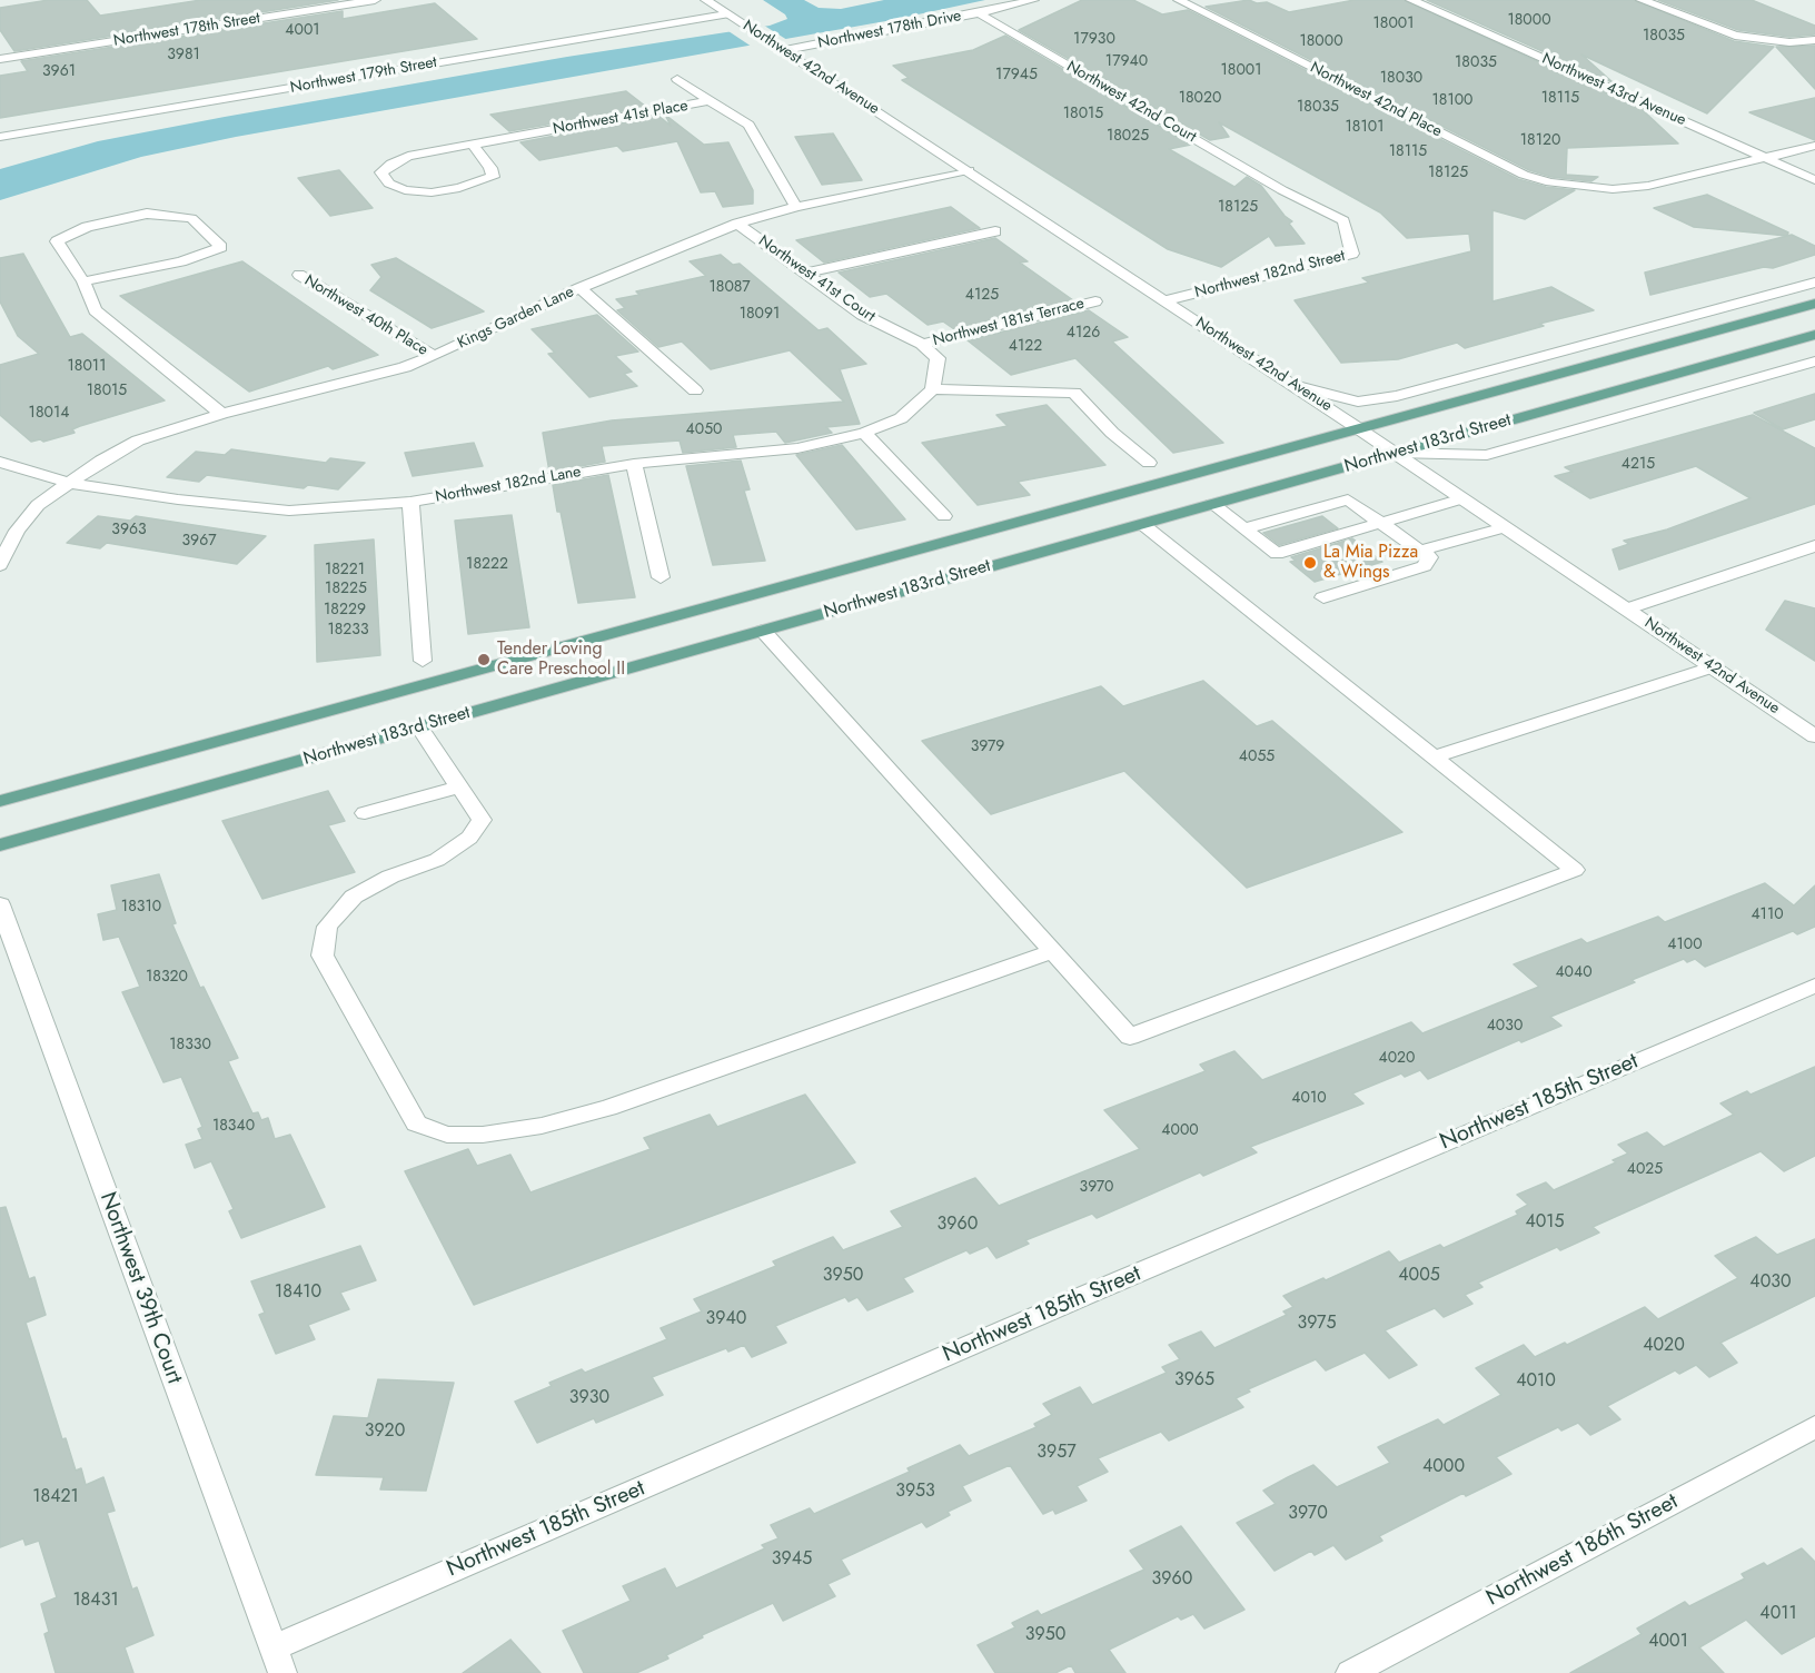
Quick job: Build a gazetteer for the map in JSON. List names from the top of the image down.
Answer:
{
  "streets": {
    "main road": ["Northwest 183rd Street"],
    "street": [
      "Northwest 178th Street",
      "Northwest 178th Drive",
      "Northwest 42nd Avenue",
      "Northwest 179th Street",
      "Northwest 43rd Avenue",
      "Northwest 42nd Place",
      "Northwest 42nd Court",
      "Northwest 41st Place",
      "Northwest 182nd Street",
      "Northwest 41st Court",
      "Northwest 40th Place",
      "Kings Garden Lane",
      "Northwest 181st Terrace",
      "Northwest 182nd Lane",
      "Northwest 185th Street",
      "Northwest 39th Court",
      "Northwest 186th Street"
    ]
  },
  "crossings": [
    ["Northwest 178th Drive", "Northwest 42nd Avenue"],
    ["Northwest 178th Drive", "Northwest 42nd Court"],
    ["Northwest 42nd Avenue", "Northwest 179th Street"],
    ["Northwest 42nd Avenue", "Northwest 182nd Street"],
    ["Northwest 42nd Avenue", "Kings Garden Lane"],
    ["Northwest 42nd Avenue", "Northwest 183rd Street"],
    ["Northwest 43rd Avenue", "Northwest 42nd Place"],
    ["Northwest 42nd Court", "Northwest 182nd Street"],
    ["Northwest 41st Place", "Kings Garden Lane"],
    ["Northwest 41st Court", "Kings Garden Lane"],
    ["Northwest 41st Court", "Northwest 181st Terrace"],
    ["Northwest 40th Place", "Kings Garden Lane"],
    ["Kings Garden Lane", "Northwest 182nd Lane"],
    ["Northwest 185th Street", "Northwest 39th Court"]
  ],
  "places": ["La Mia Pizza & Wings", "Tender Loving Care Preschool II"],
  "house_numbers": [
    "18000",
    "18001",
    "4001",
    "18035",
    "17930",
    "18000",
    "3981",
    "17940",
    "18035",
    "18001",
    "3961",
    "17945",
    "18030",
    "18020",
    "18115",
    "18100",
    "18035",
    "18015",
    "18101",
    "18025",
    "18120",
    "18115",
    "18125",
    "18125",
    "18087",
    "4125",
    "18091",
    "4126",
    "4122",
    "18011",
    "18015",
    "18014",
    "4050",
    "4215",
    "3963",
    "3967",
    "18222",
    "18221",
    "18225",
    "18229",
    "18233",
    "3979",
    "4055",
    "18310",
    "4110",
    "4100",
    "4040",
    "18320",
    "4030",
    "18330",
    "4020",
    "4010",
    "18340",
    "4000",
    "4025",
    "3970",
    "4015",
    "3960",
    "3950",
    "4005",
    "4030",
    "18410",
    "3940",
    "3975",
    "4020",
    "3965",
    "4010",
    "3930",
    "3920",
    "3957",
    "4000",
    "3953",
    "18421",
    "3970",
    "3945",
    "3960",
    "18431",
    "4011",
    "3950",
    "4001"
  ]
}
